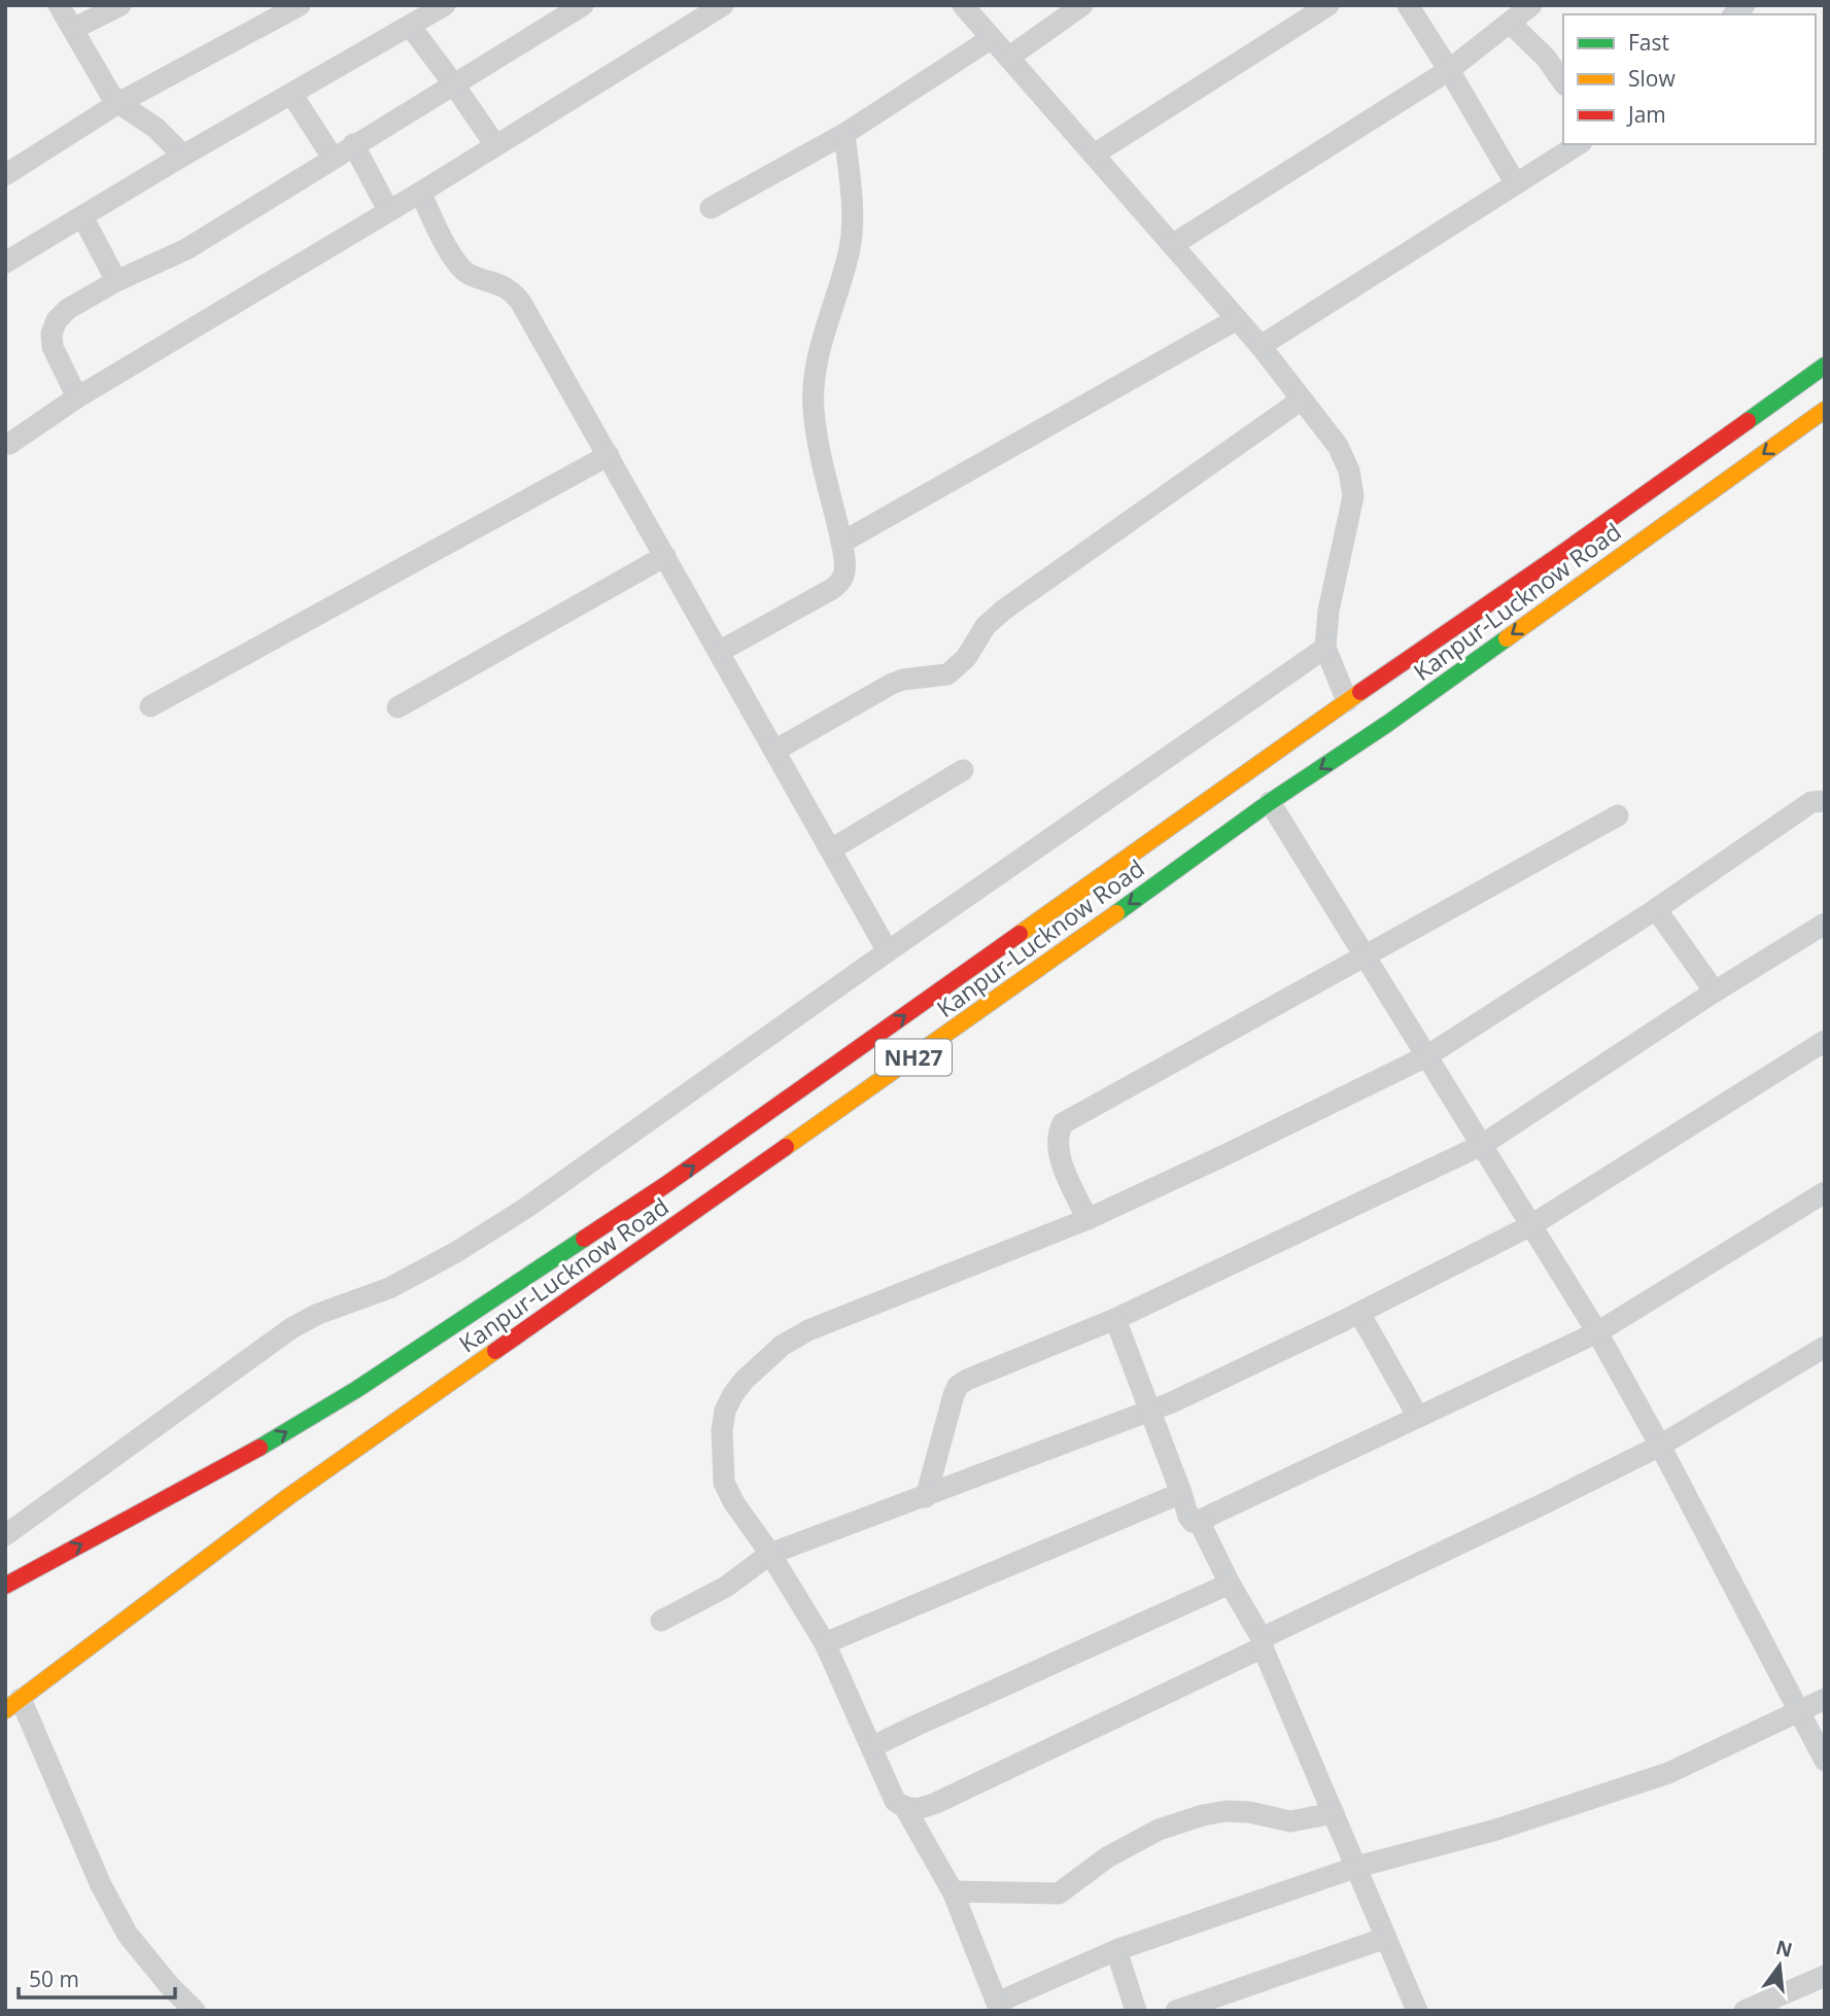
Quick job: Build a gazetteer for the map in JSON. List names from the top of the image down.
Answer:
{
  "streets": {
    "highway": ["Kanpur-Lucknow Road", "NH27"]
  },
  "legend": ["Fast", "Slow", "Jam"],
  "scale_bar": "50 m",
  "north": "top"
}
